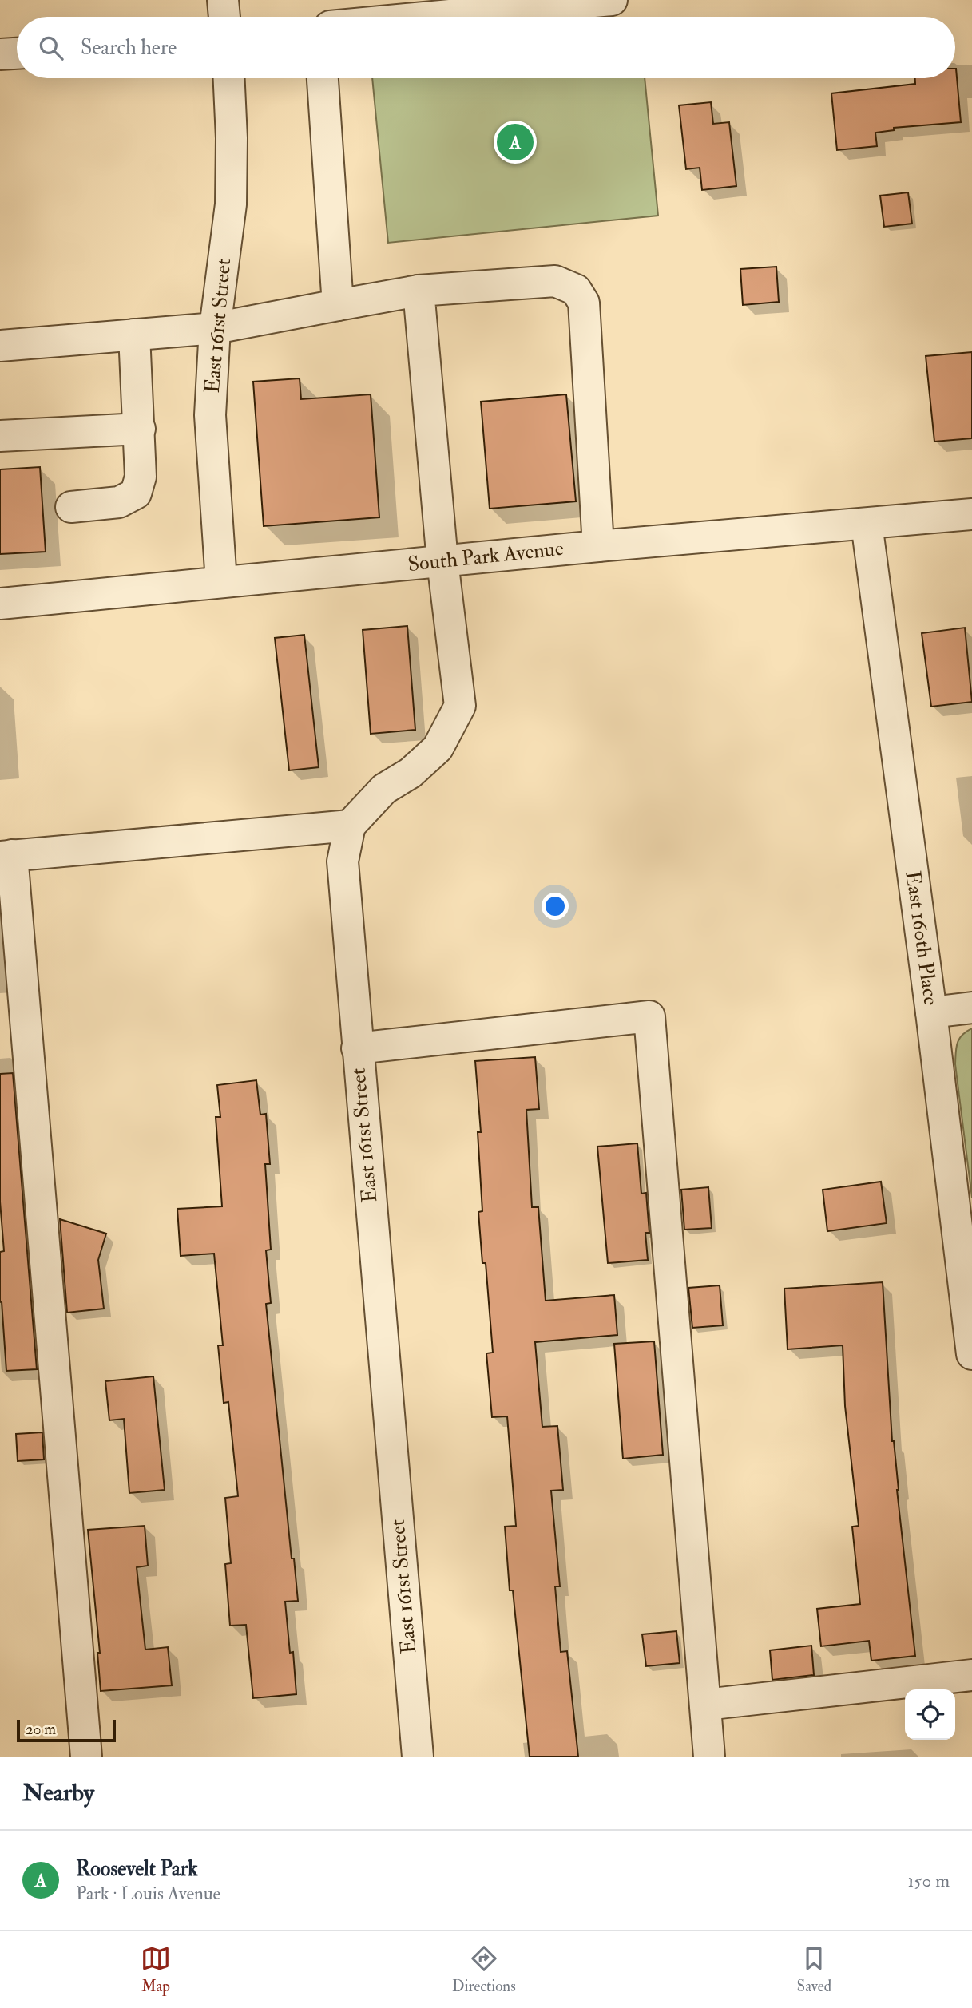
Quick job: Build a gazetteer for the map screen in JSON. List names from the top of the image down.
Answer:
{
  "streets": {
    "street": ["East 161st Street", "South Park Avenue", "East 160th Place"]
  },
  "crossings": [
    ["East 161st Street", "South Park Avenue"],
    ["South Park Avenue", "East 160th Place"]
  ],
  "scale_bar": "20 m",
  "page": {
    "search": "Search here",
    "pins": "A",
    "scale": "20 m",
    "heading": "Nearby",
    "list": [
      {
        "mark": "A",
        "name": "Roosevelt Park",
        "note": "Park · Louis Avenue",
        "value": "150 m"
      }
    ],
    "nav": ["Map", "Directions", "Saved"]
  }
}
